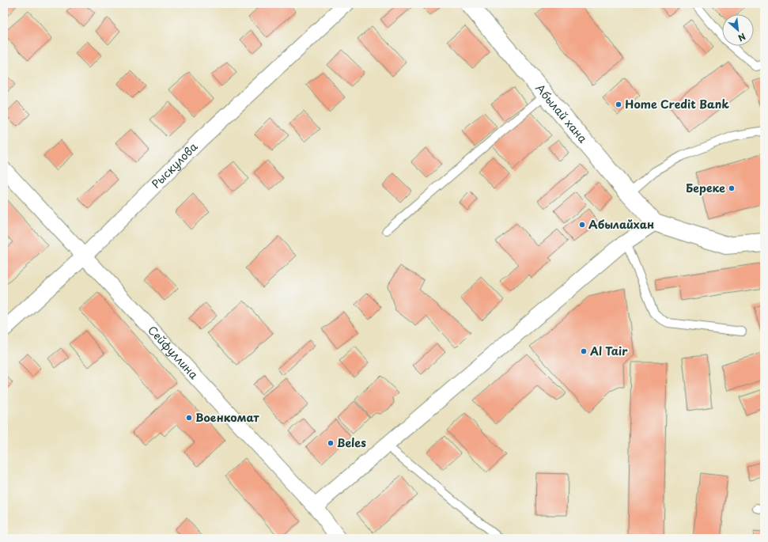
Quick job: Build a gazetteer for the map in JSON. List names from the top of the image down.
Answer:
{
  "streets": {
    "main road": ["Абылай хана"],
    "street": ["Рыскулова", "Сейфуллина"]
  },
  "crossings": [
    ["Рыскулова", "Сейфуллина"]
  ],
  "places": [
    "Home Credit Bank",
    "Береке",
    "Абылайхан",
    "Al Tair",
    "Военкомат",
    "Beles"
  ],
  "north": "bottom right"
}
